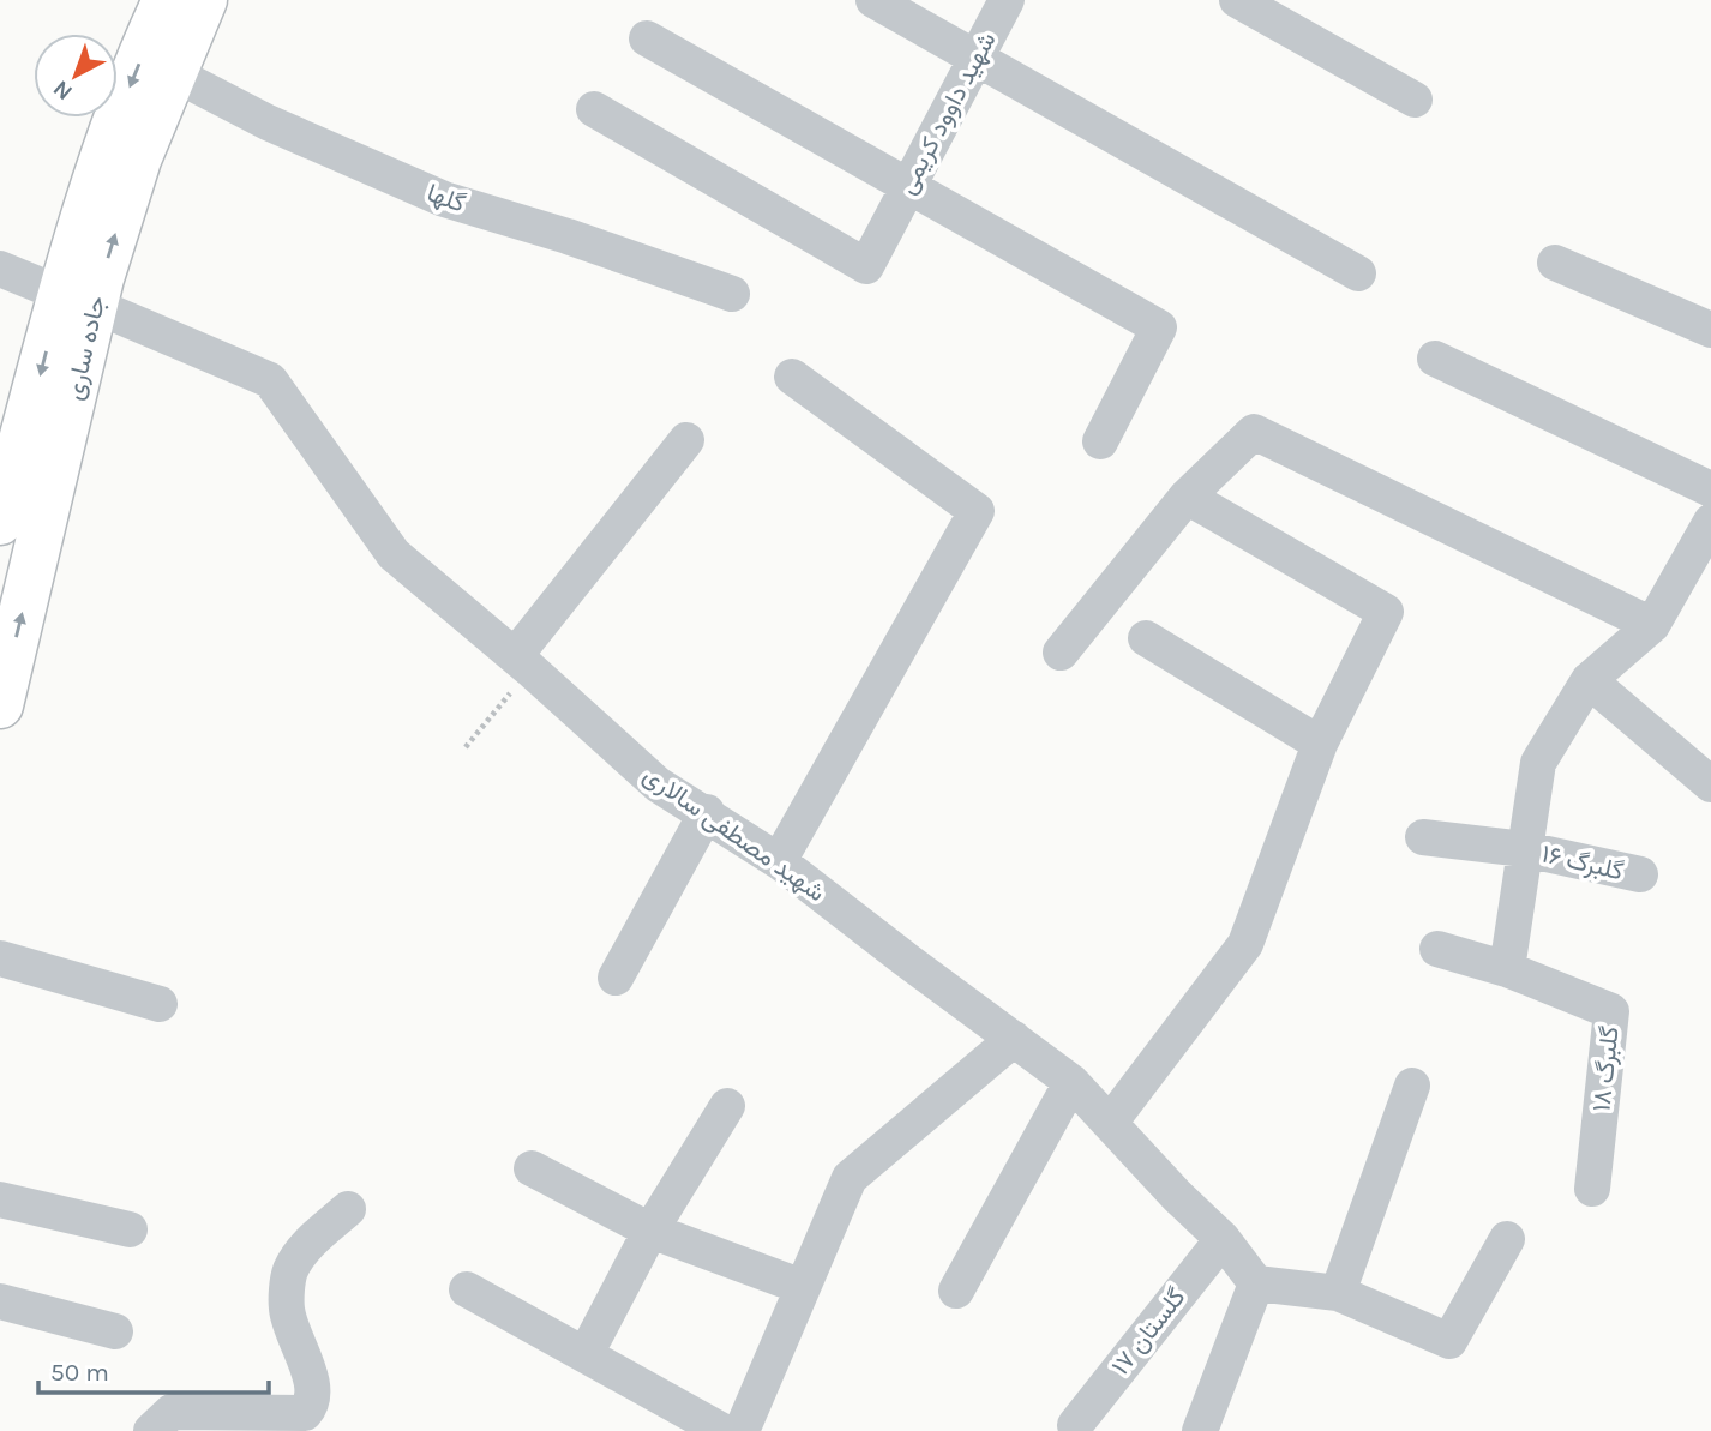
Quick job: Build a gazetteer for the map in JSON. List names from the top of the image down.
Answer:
{
  "streets": {
    "highway": ["جاده ساری"],
    "street": [
      "شهید داوود کریمی",
      "گلها",
      "شهید مصطفی سالاری",
      "گلبرگ ۱۶",
      "گلبرگ ۱۸",
      "گلستان ۱۷"
    ]
  },
  "crossings": [
    ["گلها", "جاده ساری"],
    ["جاده ساری", "شهید مصطفی سالاری"],
    ["شهید مصطفی سالاری", "گلستان ۱۷"]
  ],
  "scale_bar": "50 m",
  "north": "bottom left"
}
